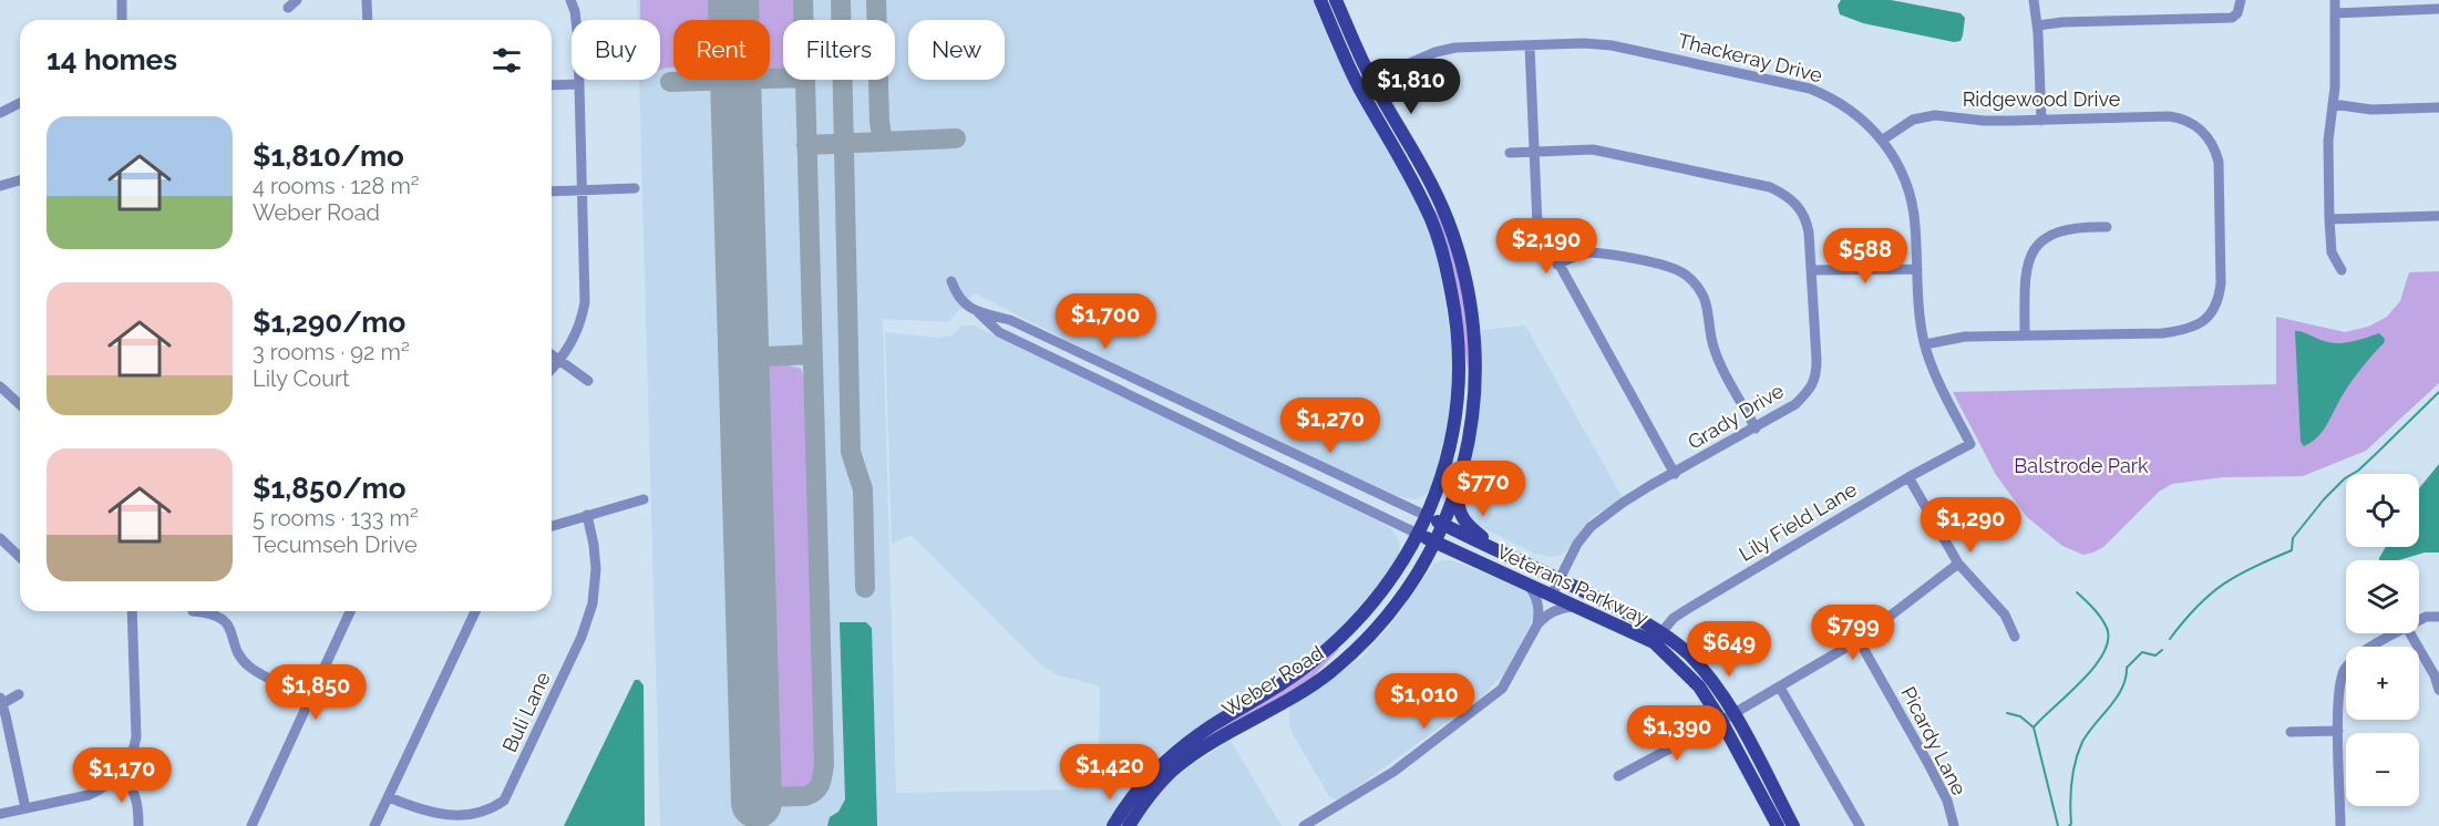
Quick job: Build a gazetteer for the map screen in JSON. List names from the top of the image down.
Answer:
{
  "streets": {
    "main road": ["Veterans Parkway", "Weber Road"],
    "street": [
      "Thackeray Drive",
      "Ridgewood Drive",
      "Grady Drive",
      "Lily Field Lane",
      "Buli Lane",
      "Picardy Lane"
    ]
  },
  "crossings": [
    ["Thackeray Drive", "Ridgewood Drive"],
    ["Thackeray Drive", "Lily Field Lane"],
    ["Thackeray Drive", "Weber Road"],
    ["Grady Drive", "Veterans Parkway"],
    ["Lily Field Lane", "Veterans Parkway"],
    ["Veterans Parkway", "Weber Road"]
  ],
  "parks": ["Balstrode Park"],
  "page": {
    "chip": [
      "Buy",
      "Rent",
      "Filters",
      "New"
    ],
    "heading": "14 homes",
    "price": [
      "$1,810",
      "$2,190",
      "$588",
      "$1,700",
      "$1,270",
      "$770",
      "$1,290",
      "$799",
      "$649",
      "$1,850",
      "$1,010",
      "$1,390",
      "$1,420",
      "$1,170"
    ],
    "list": [
      {
        "name": "$1,810/mo",
        "note": "4 rooms · 128 m² · Weber Road"
      },
      {
        "name": "$1,290/mo",
        "note": "3 rooms · 92 m² · Lily Court"
      },
      {
        "name": "$1,850/mo",
        "note": "5 rooms · 133 m² · Tecumseh Drive"
      }
    ],
    "map_buttons": ["+", "−"]
  }
}
